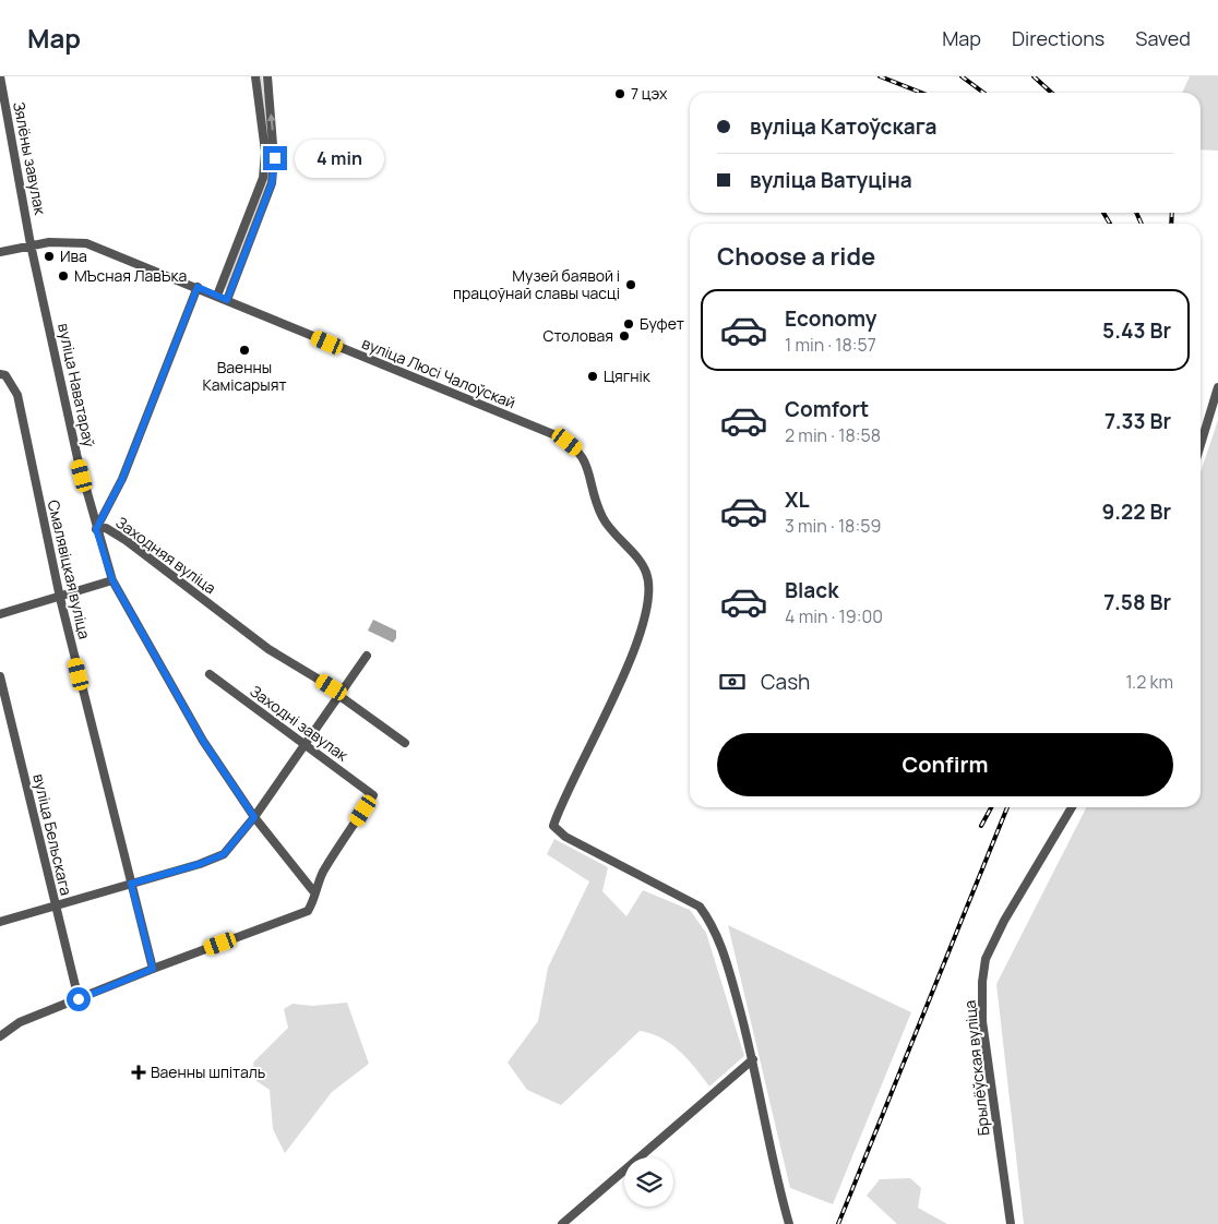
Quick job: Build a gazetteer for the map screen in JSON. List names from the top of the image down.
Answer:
{
  "streets": {
    "street": [
      "Зялёны завулак",
      "вуліца Люсі Чалоўскай",
      "вуліца Наватараў",
      "Заходняя вуліца",
      "Смалявіцкая вуліца",
      "Заходні завулак",
      "вуліца Бельскага",
      "Брылёўская вуліца"
    ]
  },
  "crossings": [
    ["Зялёны завулак", "вуліца Люсі Чалоўскай"],
    ["Зялёны завулак", "вуліца Наватараў"],
    ["вуліца Люсі Чалоўскай", "вуліца Наватараў"],
    ["вуліца Люсі Чалоўскай", "Заходняя вуліца"],
    ["вуліца Наватараў", "Заходняя вуліца"],
    ["вуліца Наватараў", "Заходні завулак"]
  ],
  "places": {
    "other": [
      "7 цэх",
      "Ива",
      "МЪсная ЛавЪка",
      "Музей баявой і працоўнай славы часці",
      "Буфет",
      "Столовая",
      "Ваенны Камісарыят",
      "Цягнік"
    ],
    "health": ["Ваенны шпіталь"]
  },
  "page": {
    "header": "Map",
    "nav": ["Map", "Directions", "Saved"],
    "banner": ["вуліца Катоўскага", "вуліца Ватуціна"],
    "bubble": "4 min",
    "heading": "Choose a ride",
    "list": [
      {
        "name": "Economy",
        "note": "1 min · 18:57",
        "value": "5.43 Br"
      },
      {
        "name": "Comfort",
        "note": "2 min · 18:58",
        "value": "7.33 Br"
      },
      {
        "name": "XL",
        "note": "3 min · 18:59",
        "value": "9.22 Br"
      },
      {
        "name": "Black",
        "note": "4 min · 19:00",
        "value": "7.58 Br"
      }
    ],
    "pay": ["Cash", "1.2 km"],
    "buttons": "Confirm"
  }
}
